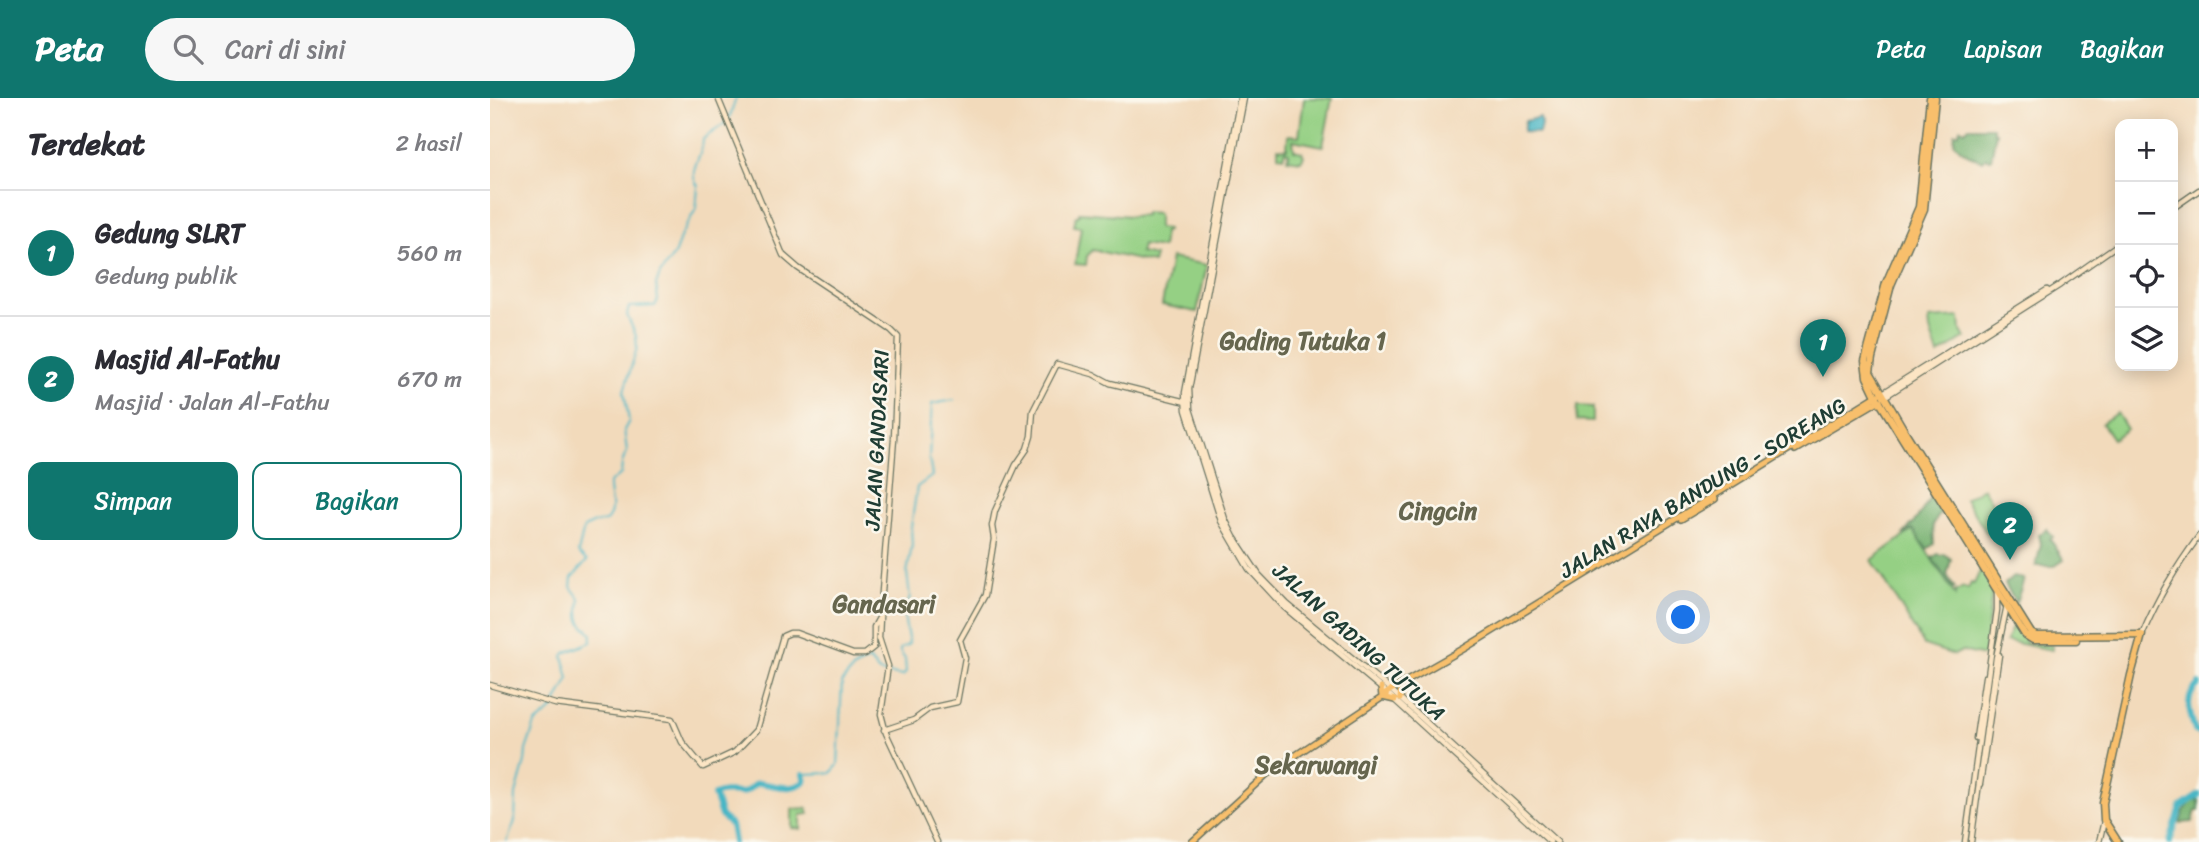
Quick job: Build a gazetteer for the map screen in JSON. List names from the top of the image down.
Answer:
{
  "streets": {
    "main road": ["JALAN RAYA BANDUNG - SOREANG"],
    "street": ["JALAN GANDASARI", "JALAN GADING TUTUKA"]
  },
  "crossings": [
    ["JALAN RAYA BANDUNG - SOREANG", "JALAN GADING TUTUKA"]
  ],
  "districts": [
    "Gading Tutuka 1",
    "Cingcin",
    "Gandasari",
    "Sekarwangi"
  ],
  "page": {
    "header": "Peta",
    "search": "Cari di sini",
    "nav": ["Peta", "Lapisan", "Bagikan"],
    "heading": ["Terdekat", "2 hasil"],
    "map_buttons": ["+", "−"],
    "list": [
      {
        "mark": "1",
        "name": "Gedung SLRT",
        "note": "Gedung publik",
        "value": "560 m"
      },
      {
        "mark": "2",
        "name": "Masjid Al-Fathu",
        "note": "Masjid · Jalan Al-Fathu",
        "value": "670 m"
      }
    ],
    "pins": ["1", "2"],
    "buttons": ["Simpan", "Bagikan"]
  }
}
